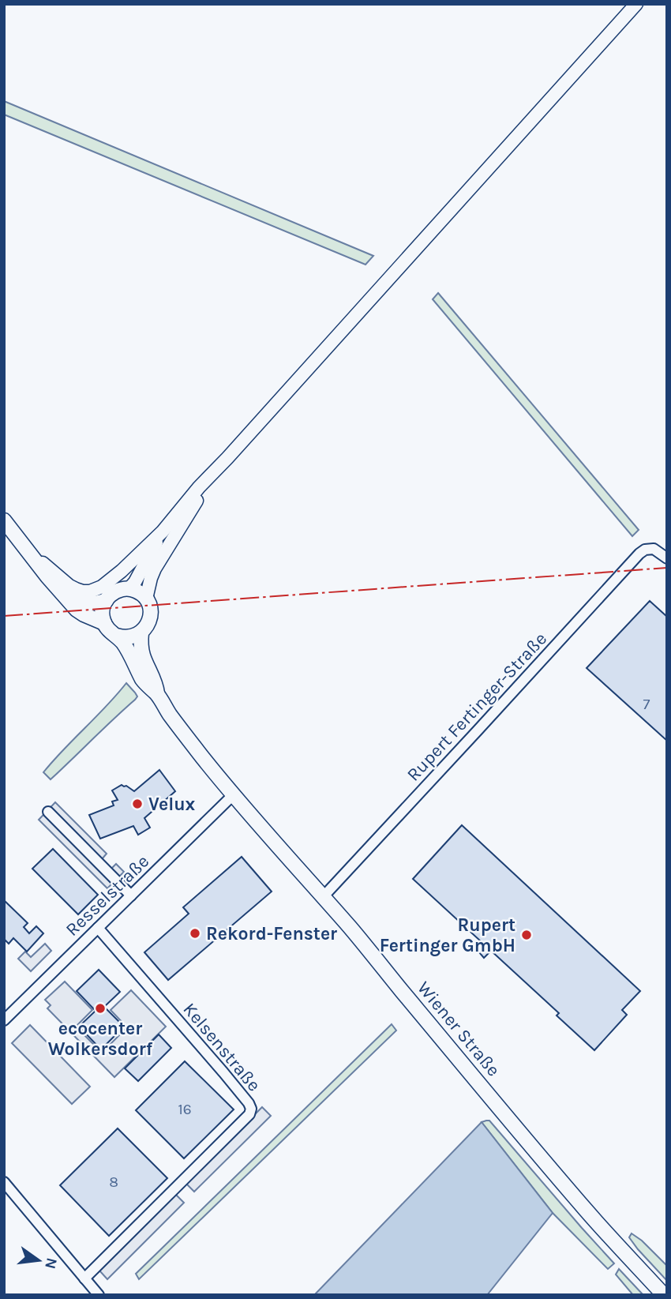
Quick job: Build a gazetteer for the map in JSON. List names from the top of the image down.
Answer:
{
  "streets": {
    "main road": ["Wiener Straße"],
    "street": ["Rupert Fertinger-Straße", "Resselstraße", "Kelsenstraße"]
  },
  "crossings": [
    ["Rupert Fertinger-Straße", "Wiener Straße"],
    ["Resselstraße", "Wiener Straße"],
    ["Resselstraße", "Kelsenstraße"]
  ],
  "places": [
    "Velux",
    "Rekord-Fenster",
    "Rupert Fertinger GmbH",
    "ecocenter Wolkersdorf"
  ],
  "house_numbers": ["7", "16", "8"],
  "north": "right"
}
